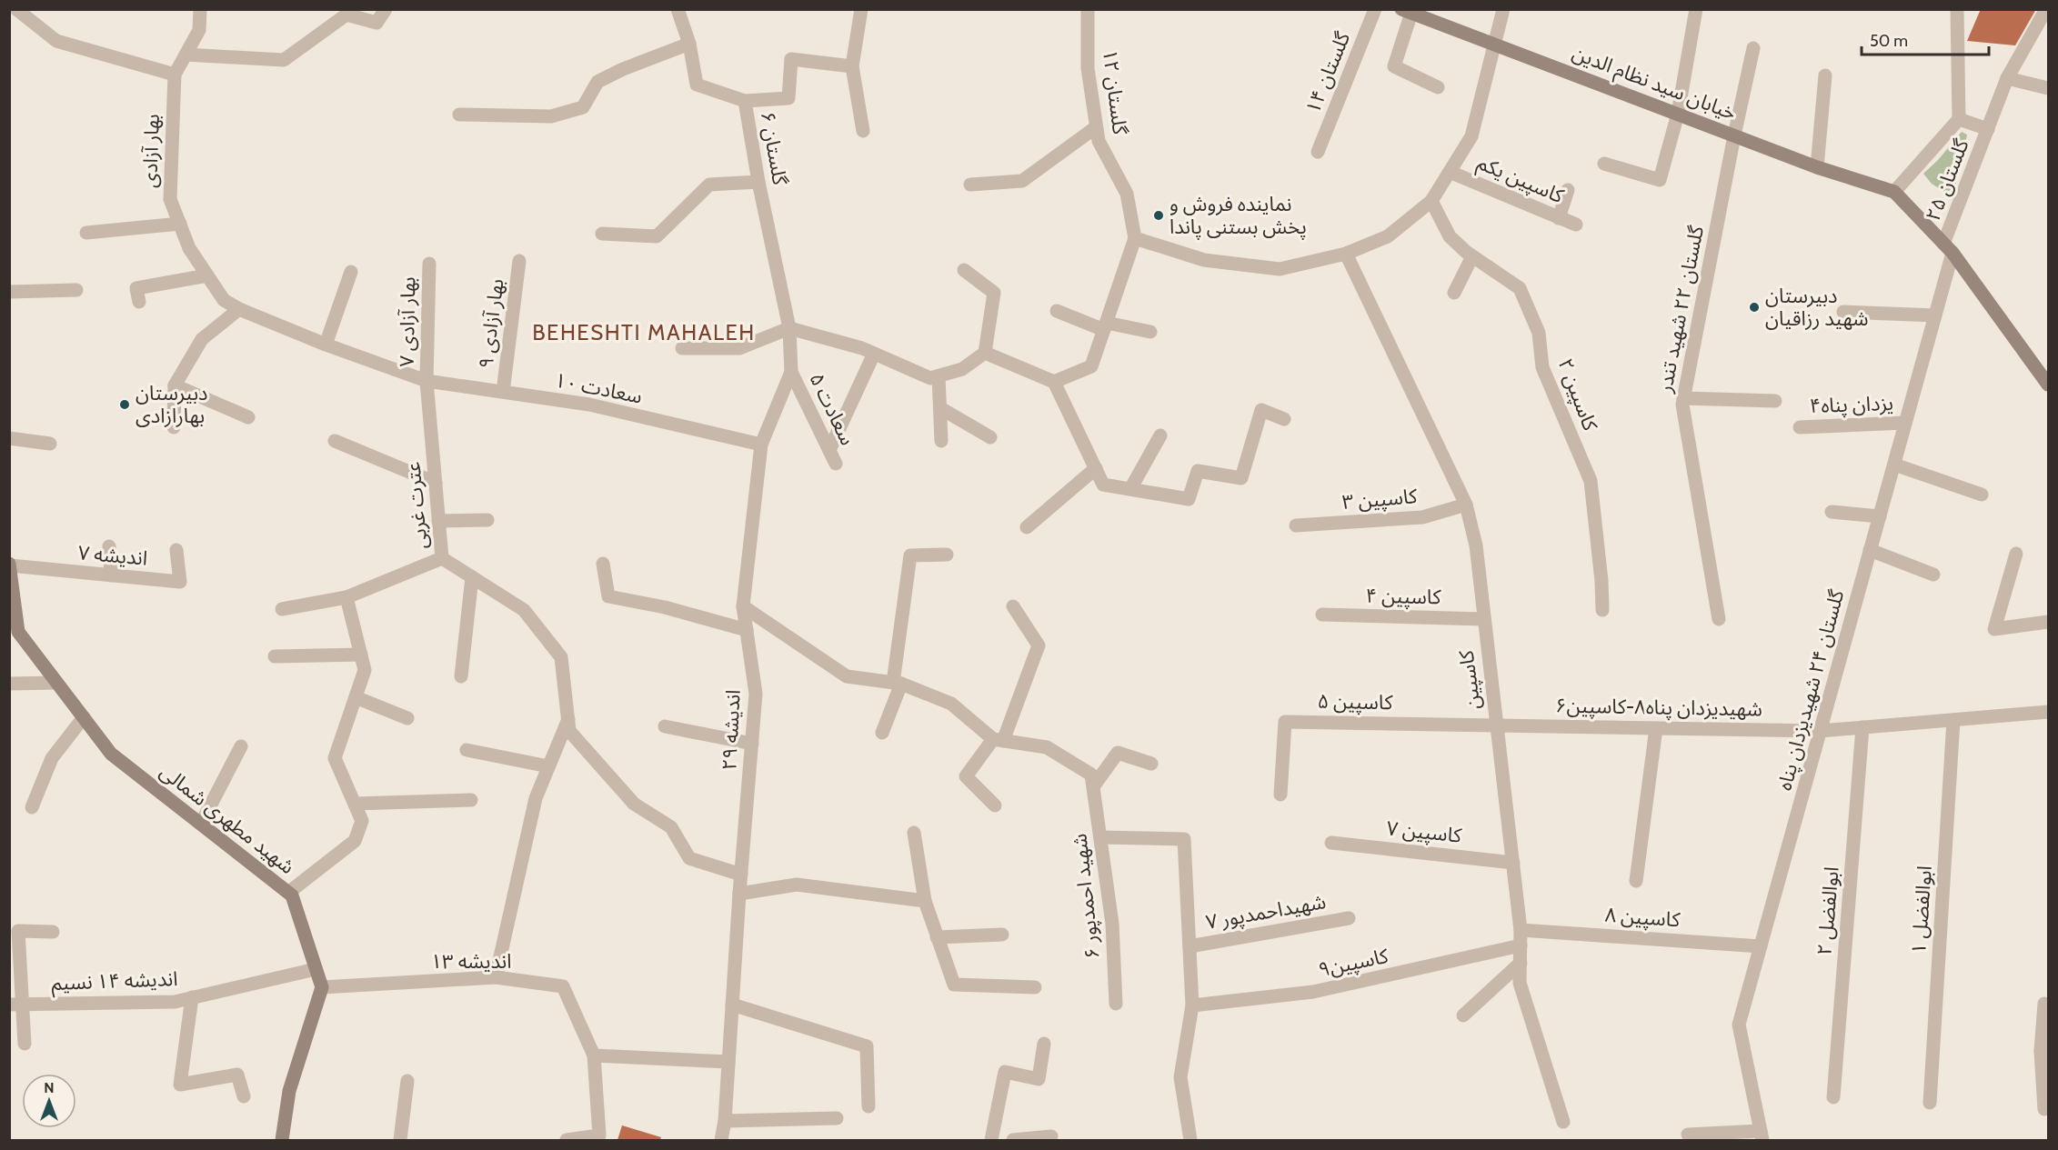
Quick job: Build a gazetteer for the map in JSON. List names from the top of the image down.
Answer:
{
  "streets": {
    "main road": ["خیابان سید نظام الدین", "شهید مطهری شمالی"],
    "street": [
      "گلستان ۱۴",
      "گلستان ۱۲",
      "گلستان ۶",
      "بهار آزادی",
      "کاسپین یکم",
      "گلستان ۲۵",
      "گلستان ۲۲ شهید تندر",
      "بهار آزادی ۷",
      "بهار آزادی ۹",
      "سعادت ۱۰",
      "کاسپین ۲",
      "یزدان پناه۴",
      "سعادت ۵",
      "کاسپین ۳",
      "عترت غربی",
      "اندیشه ۷",
      "کاسپین ۴",
      "کاسپین",
      "گلستان ۲۴ شهیدیزدان پناه",
      "کاسپین ۵",
      "شهیدیزدان پناه۸-کاسپین۶",
      "اندیشه ۲۹",
      "کاسپین ۷",
      "شهید احمدپور ۶",
      "ابوالفضل ۱",
      "ابوالفضل ۲",
      "شهیداحمدپور ۷",
      "کاسپین ۸",
      "اندیشه ۱۳",
      "کاسپین۹",
      "اندیشه ۱۴ نسیم"
    ]
  },
  "crossings": [
    ["خیابان سید نظام الدین", "گلستان ۲۲ شهید تندر"],
    ["گلستان ۶", "اندیشه ۲۹"],
    ["بهار آزادی", "بهار آزادی ۷"],
    ["بهار آزادی", "سعادت ۱۰"],
    ["بهار آزادی", "عترت غربی"],
    ["گلستان ۲۵", "گلستان ۲۴ شهیدیزدان پناه"],
    ["بهار آزادی ۷", "سعادت ۱۰"],
    ["بهار آزادی ۷", "عترت غربی"],
    ["بهار آزادی ۹", "سعادت ۱۰"],
    ["سعادت ۱۰", "عترت غربی"],
    ["سعادت ۱۰", "اندیشه ۲۹"],
    ["یزدان پناه۴", "گلستان ۲۴ شهیدیزدان پناه"],
    ["سعادت ۵", "اندیشه ۲۹"],
    ["کاسپین ۳", "کاسپین"],
    ["اندیشه ۷", "شهید مطهری شمالی"],
    ["کاسپین ۴", "کاسپین"],
    ["کاسپین", "کاسپین ۵"],
    ["کاسپین", "شهیدیزدان پناه۸-کاسپین۶"],
    ["کاسپین", "کاسپین ۷"],
    ["کاسپین", "کاسپین ۸"],
    ["کاسپین", "کاسپین۹"],
    ["گلستان ۲۴ شهیدیزدان پناه", "شهیدیزدان پناه۸-کاسپین۶"],
    ["گلستان ۲۴ شهیدیزدان پناه", "کاسپین ۸"],
    ["کاسپین ۵", "شهیدیزدان پناه۸-کاسپین۶"],
    ["شهیدیزدان پناه۸-کاسپین۶", "ابوالفضل ۱"],
    ["شهیدیزدان پناه۸-کاسپین۶", "ابوالفضل ۲"],
    ["شهید مطهری شمالی", "اندیشه ۱۳"],
    ["شهید مطهری شمالی", "اندیشه ۱۴ نسیم"]
  ],
  "districts": ["BEHESHTI MAHALEH"],
  "places": ["نماینده فروش و پخش بستنی پاندا", "دبیرستان شهید رزاقیان", "دبیرستان بهارازادی"],
  "scale_bar": "50 m",
  "north": "top"
}
